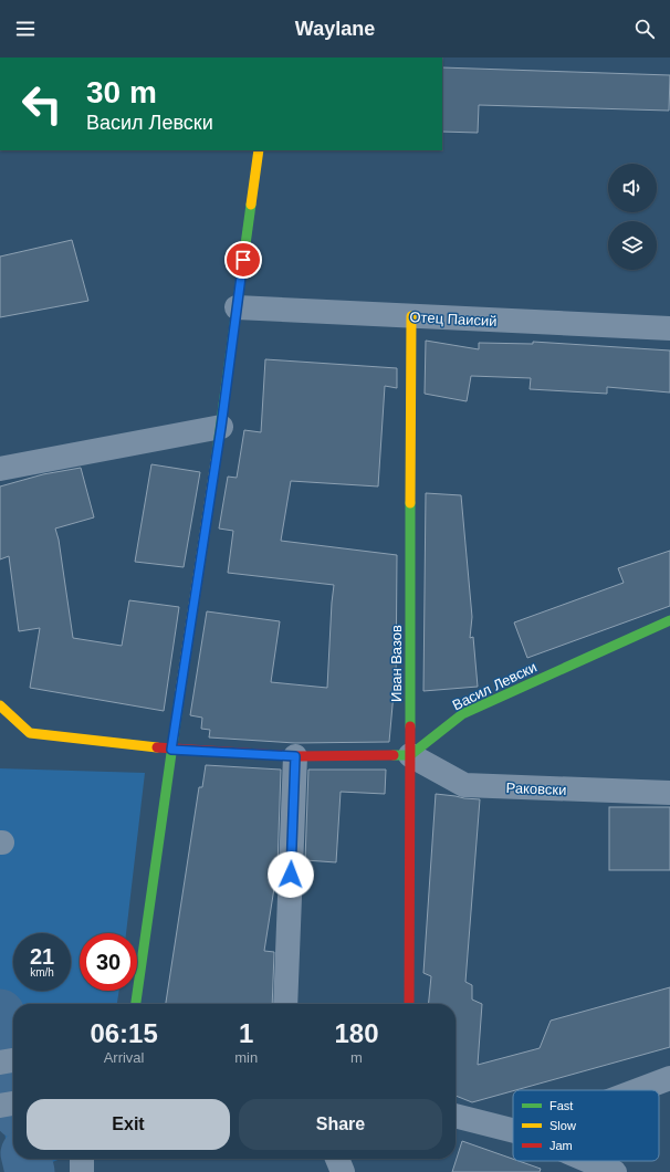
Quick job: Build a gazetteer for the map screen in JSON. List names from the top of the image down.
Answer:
{
  "streets": {
    "street": [
      "Отец Паисий",
      "Иван Вазов",
      "Васил Левски",
      "Раковски"
    ]
  },
  "crossings": [
    ["Отец Паисий", "Иван Вазов"],
    ["Иван Вазов", "Васил Левски"],
    ["Иван Вазов", "Раковски"],
    ["Васил Левски", "Раковски"]
  ],
  "legend": ["Fast", "Slow", "Jam"],
  "page": {
    "header": "Waylane",
    "turn": ["30 m", "Васил Левски"],
    "speed": "21 km/h",
    "limit": "30",
    "eta": [
      "06:15",
      "Arrival",
      "1",
      "min",
      "180",
      "m"
    ],
    "buttons": ["Exit", "Share"]
  }
}
